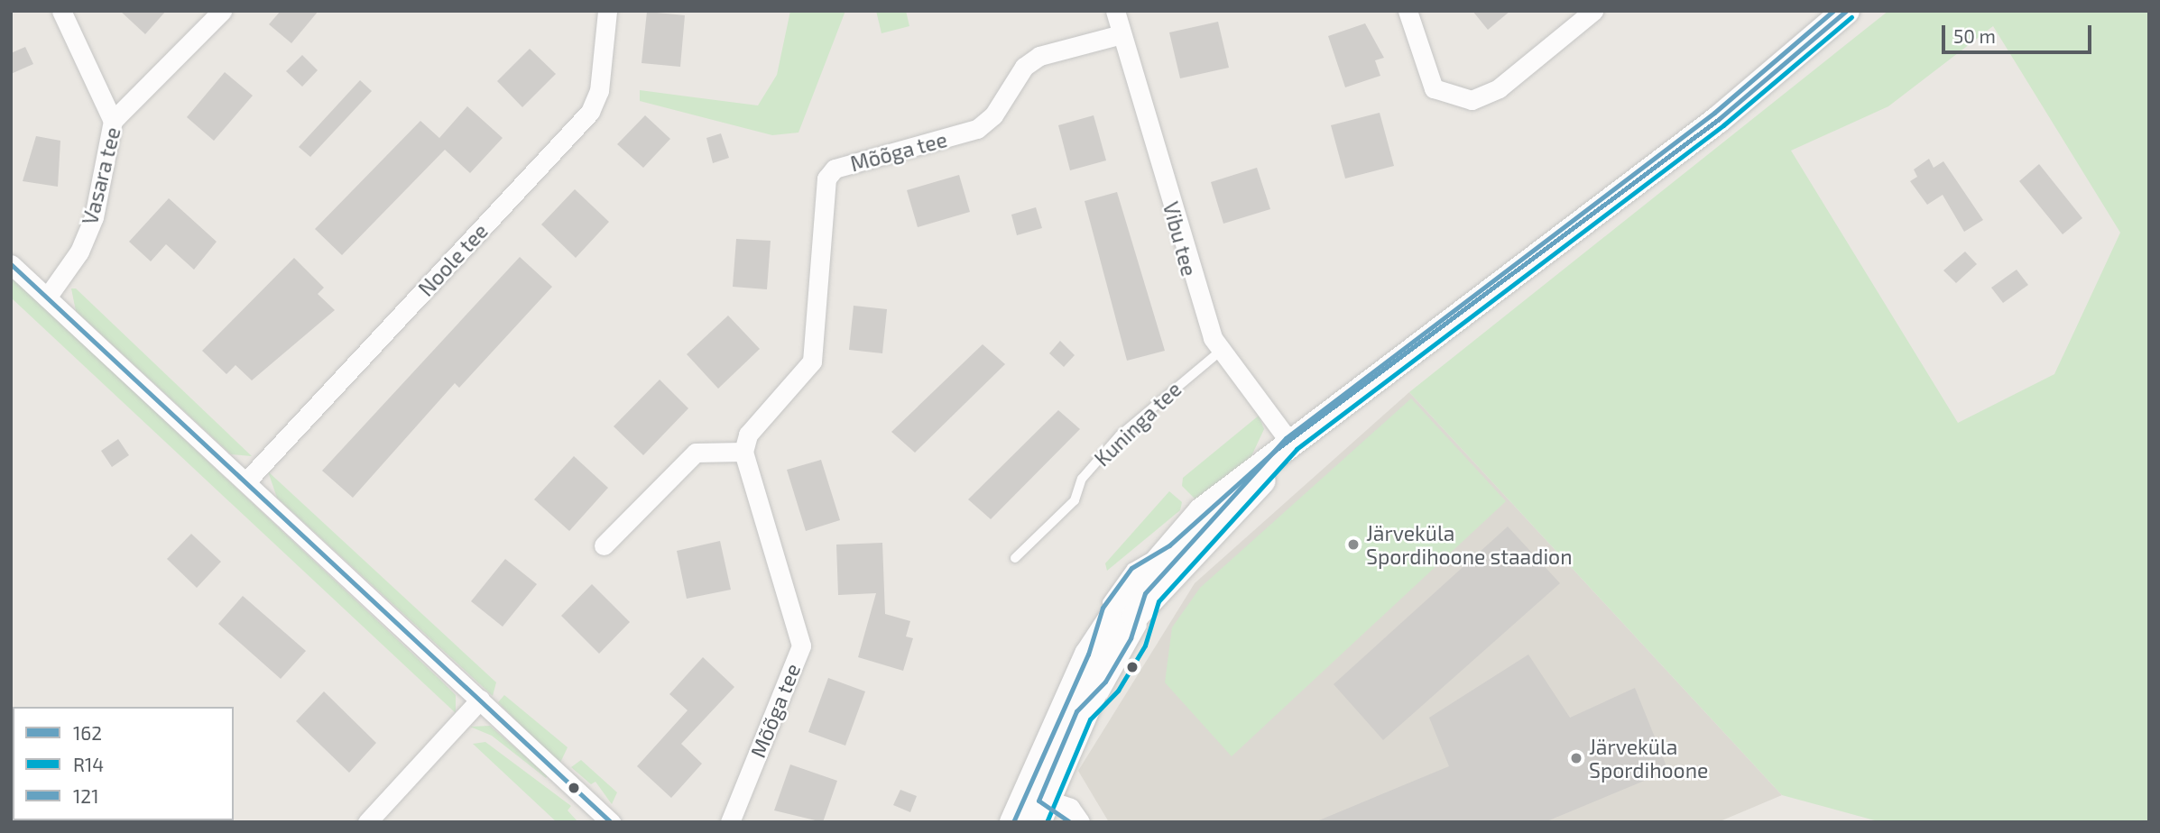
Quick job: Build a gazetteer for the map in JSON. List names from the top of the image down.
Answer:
{
  "streets": {
    "street": [
      "Mõõga tee",
      "Vasara tee",
      "Vibu tee",
      "Noole tee"
    ],
    "lane": ["Kuninga tee"]
  },
  "crossings": [
    ["Mõõga tee", "Vibu tee"],
    ["Vibu tee", "Kuninga tee"]
  ],
  "places": ["Järveküla Spordihoone staadion", "Järveküla Spordihoone"],
  "lines": ["transit line 162", "transit line 121", "transit line R14"],
  "legend": ["162", "R14", "121"],
  "scale_bar": "50 m"
}
